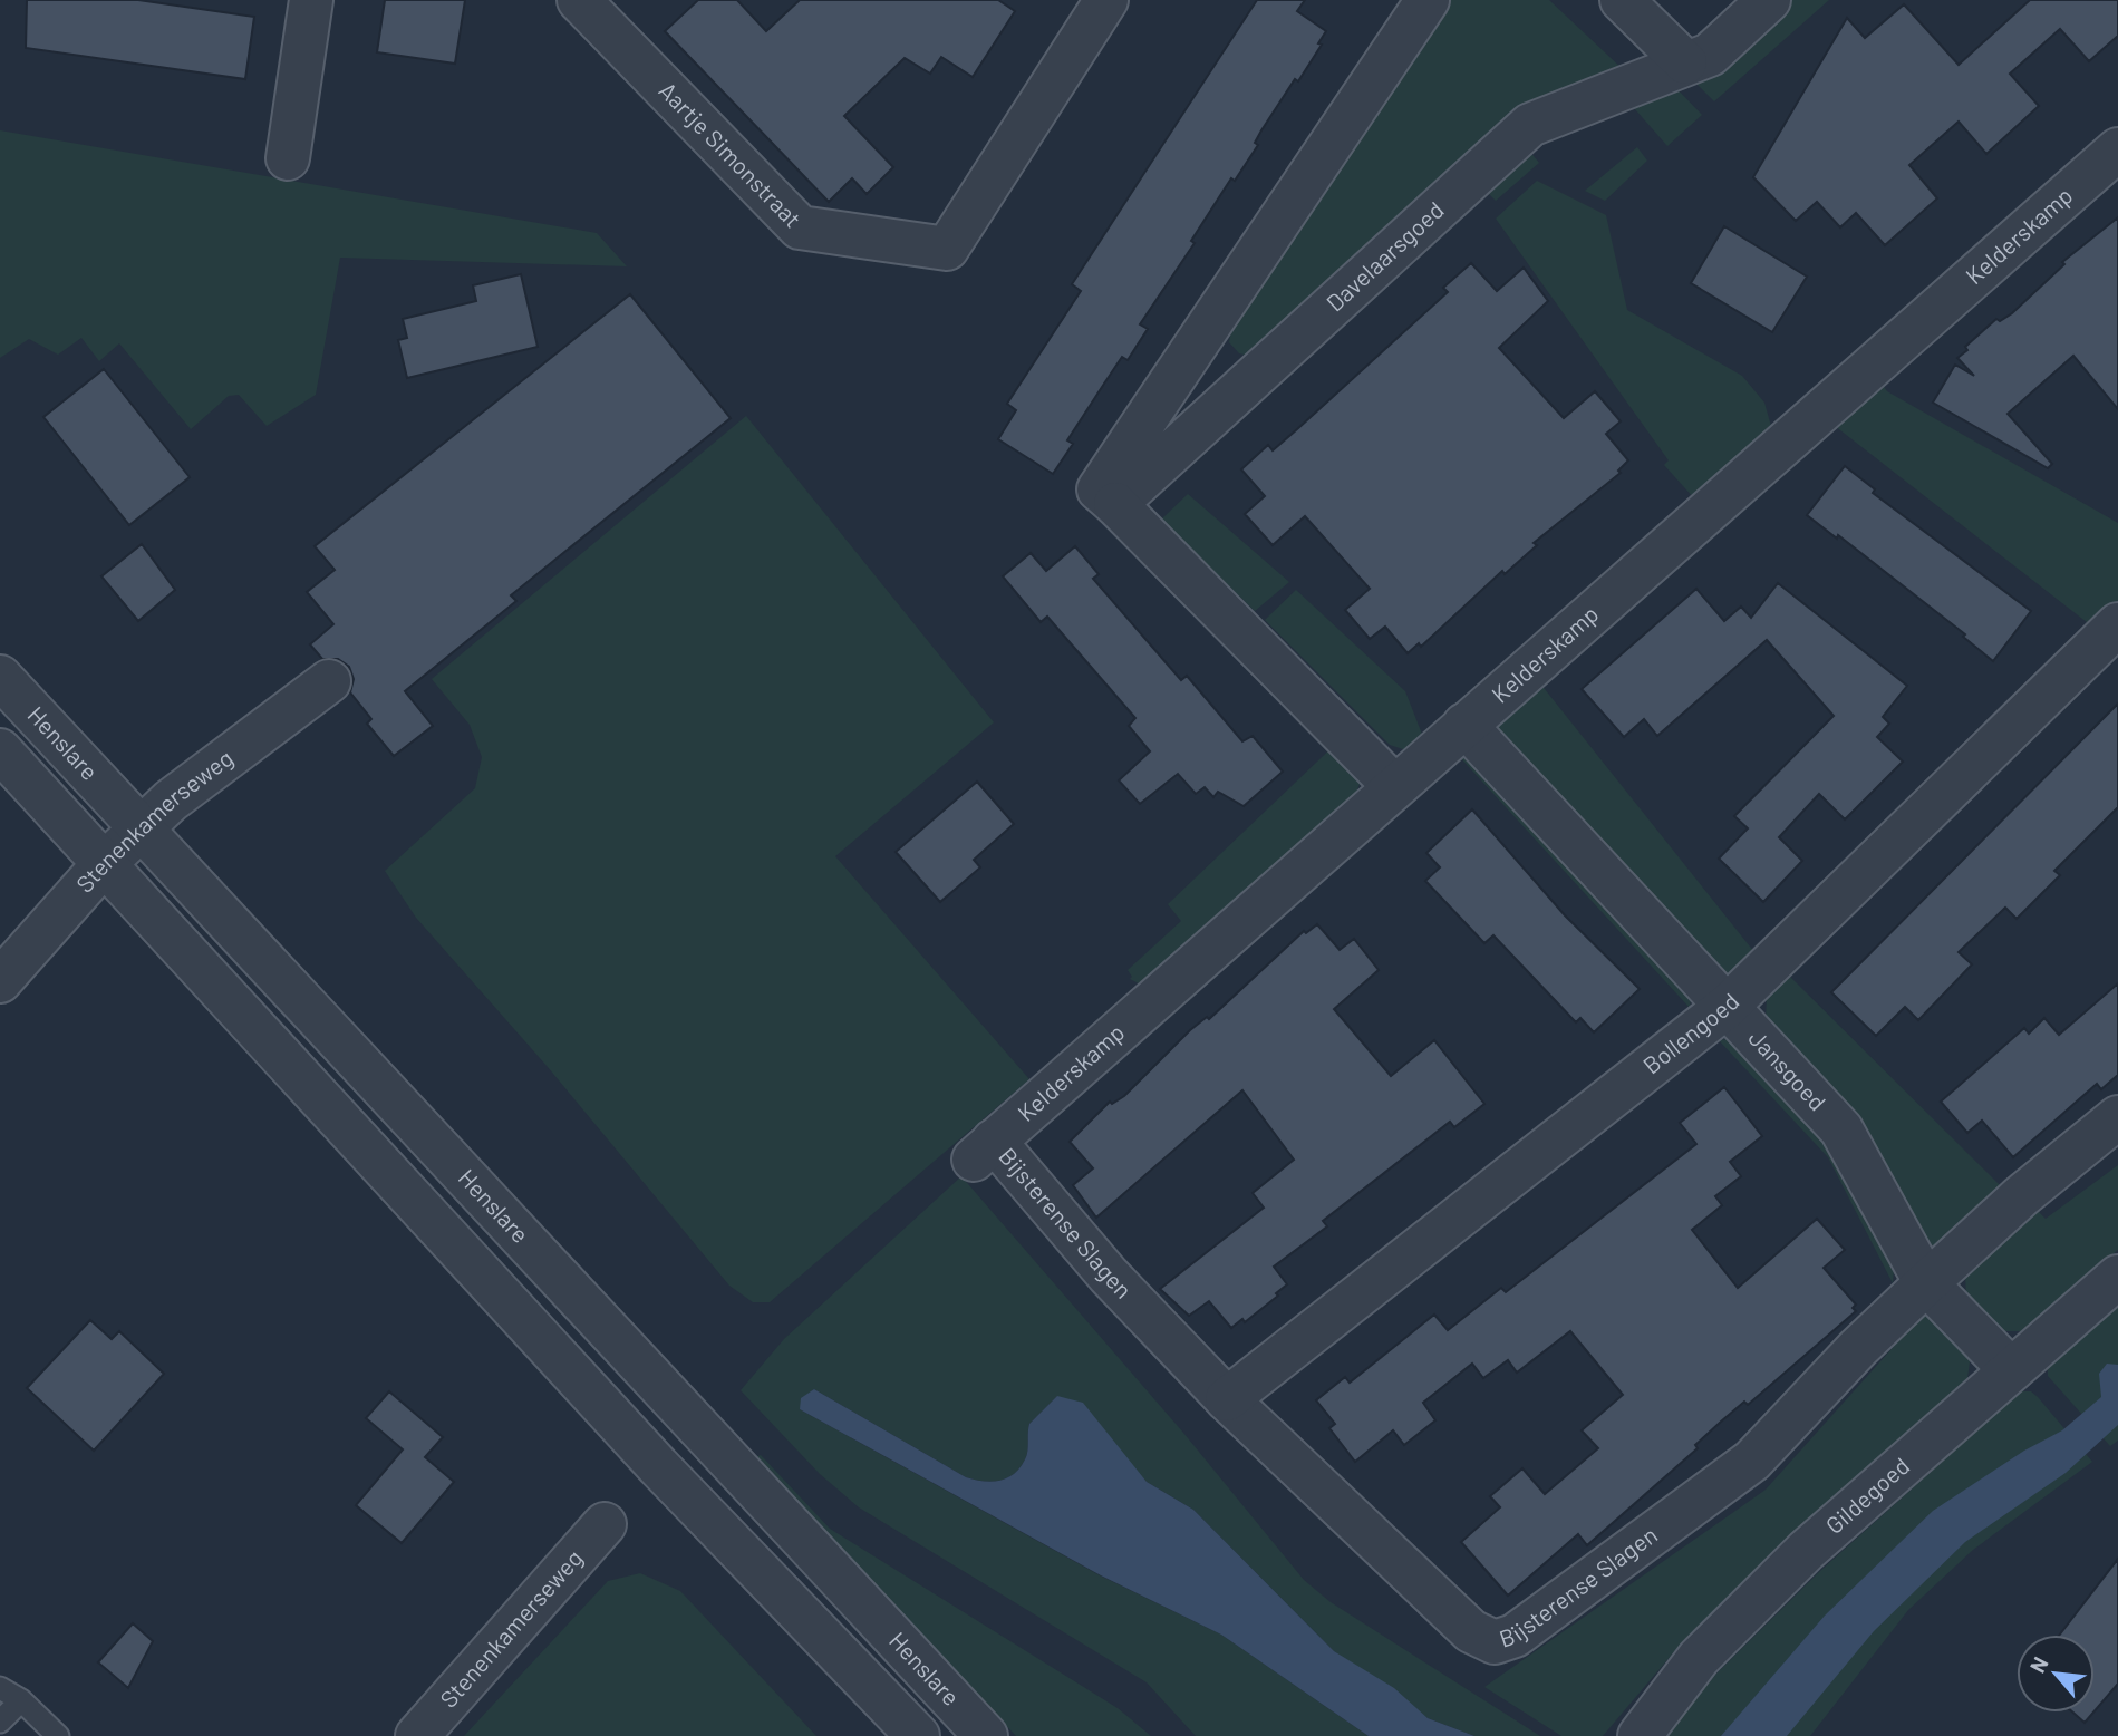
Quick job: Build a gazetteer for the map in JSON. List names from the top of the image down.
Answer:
{
  "streets": {
    "street": [
      "Aartje Simonstraat",
      "Kelderskamp",
      "Davelaarsgoed",
      "Henslare",
      "Stenenkamerseweg",
      "Bollengoed",
      "Jansgoed",
      "Bijsterense Slagen",
      "Gildegoed"
    ]
  },
  "crossings": [
    ["Kelderskamp", "Jansgoed"],
    ["Kelderskamp", "Bijsterense Slagen"],
    ["Henslare", "Stenenkamerseweg"],
    ["Bollengoed", "Jansgoed"],
    ["Bollengoed", "Bijsterense Slagen"],
    ["Jansgoed", "Bijsterense Slagen"],
    ["Jansgoed", "Gildegoed"]
  ],
  "north": "top left"
}
